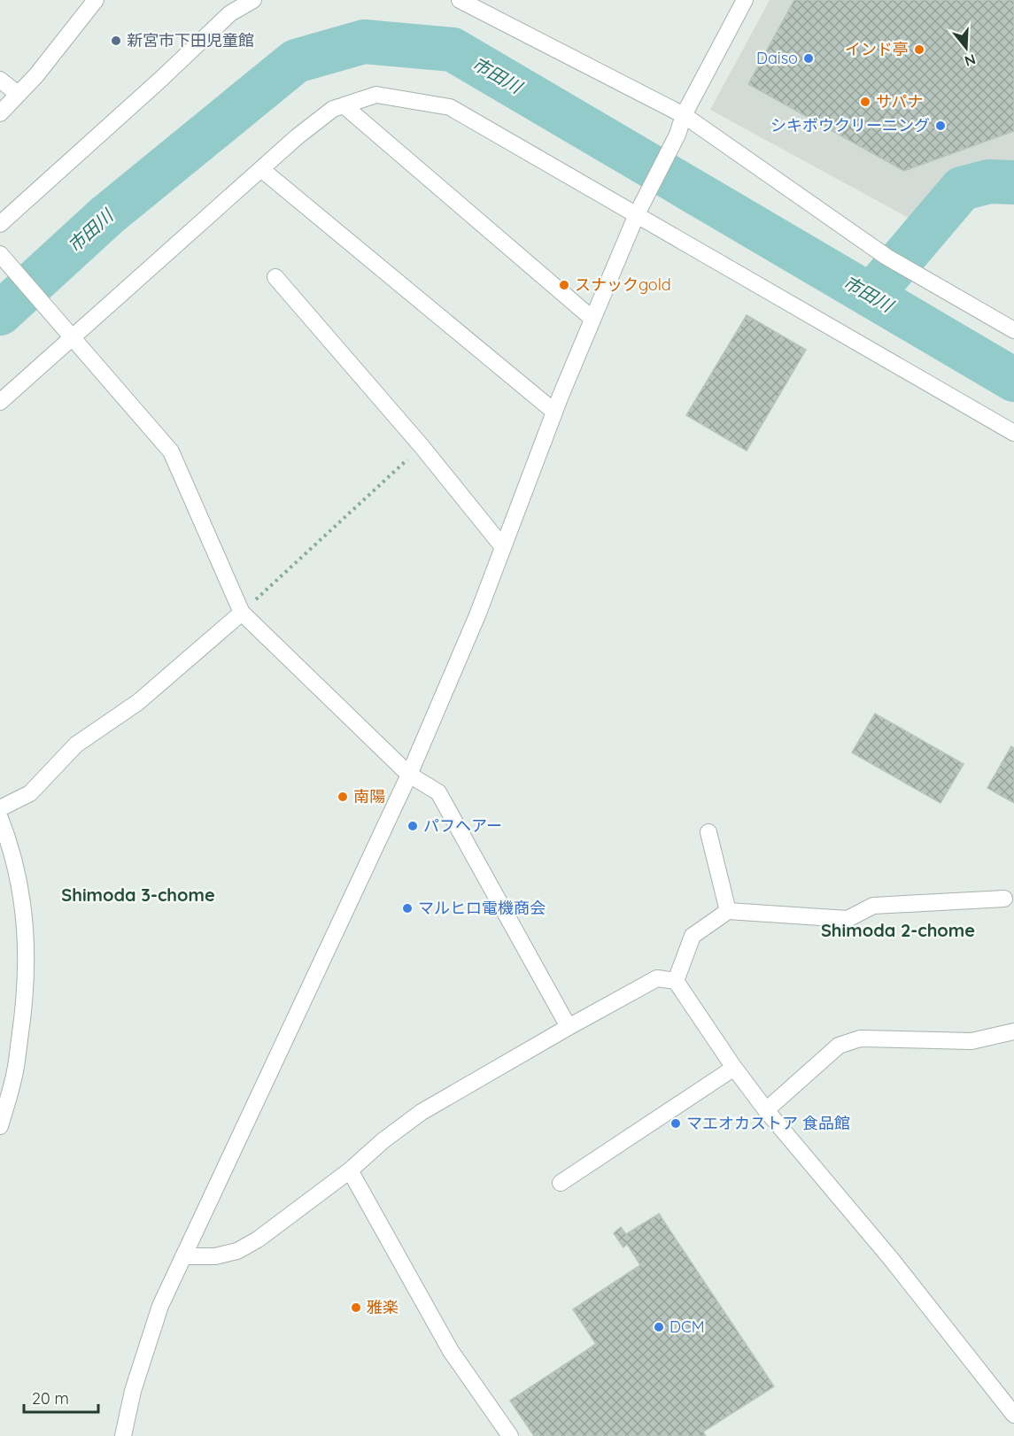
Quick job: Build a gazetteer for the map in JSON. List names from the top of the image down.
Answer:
{
  "districts": ["Shimoda 3-chome", "Shimoda 2-chome"],
  "water": ["市田川"],
  "places": [
    "新宮市下田児童館",
    "インド亭",
    "Daiso",
    "サパナ",
    "シキボウクリーニング",
    "スナックgold",
    "南陽",
    "パフヘアー",
    "マルヒロ電機商会",
    "マエオカストア 食品館",
    "雅楽",
    "DCM"
  ],
  "scale_bar": "20 m",
  "north": "bottom"
}
